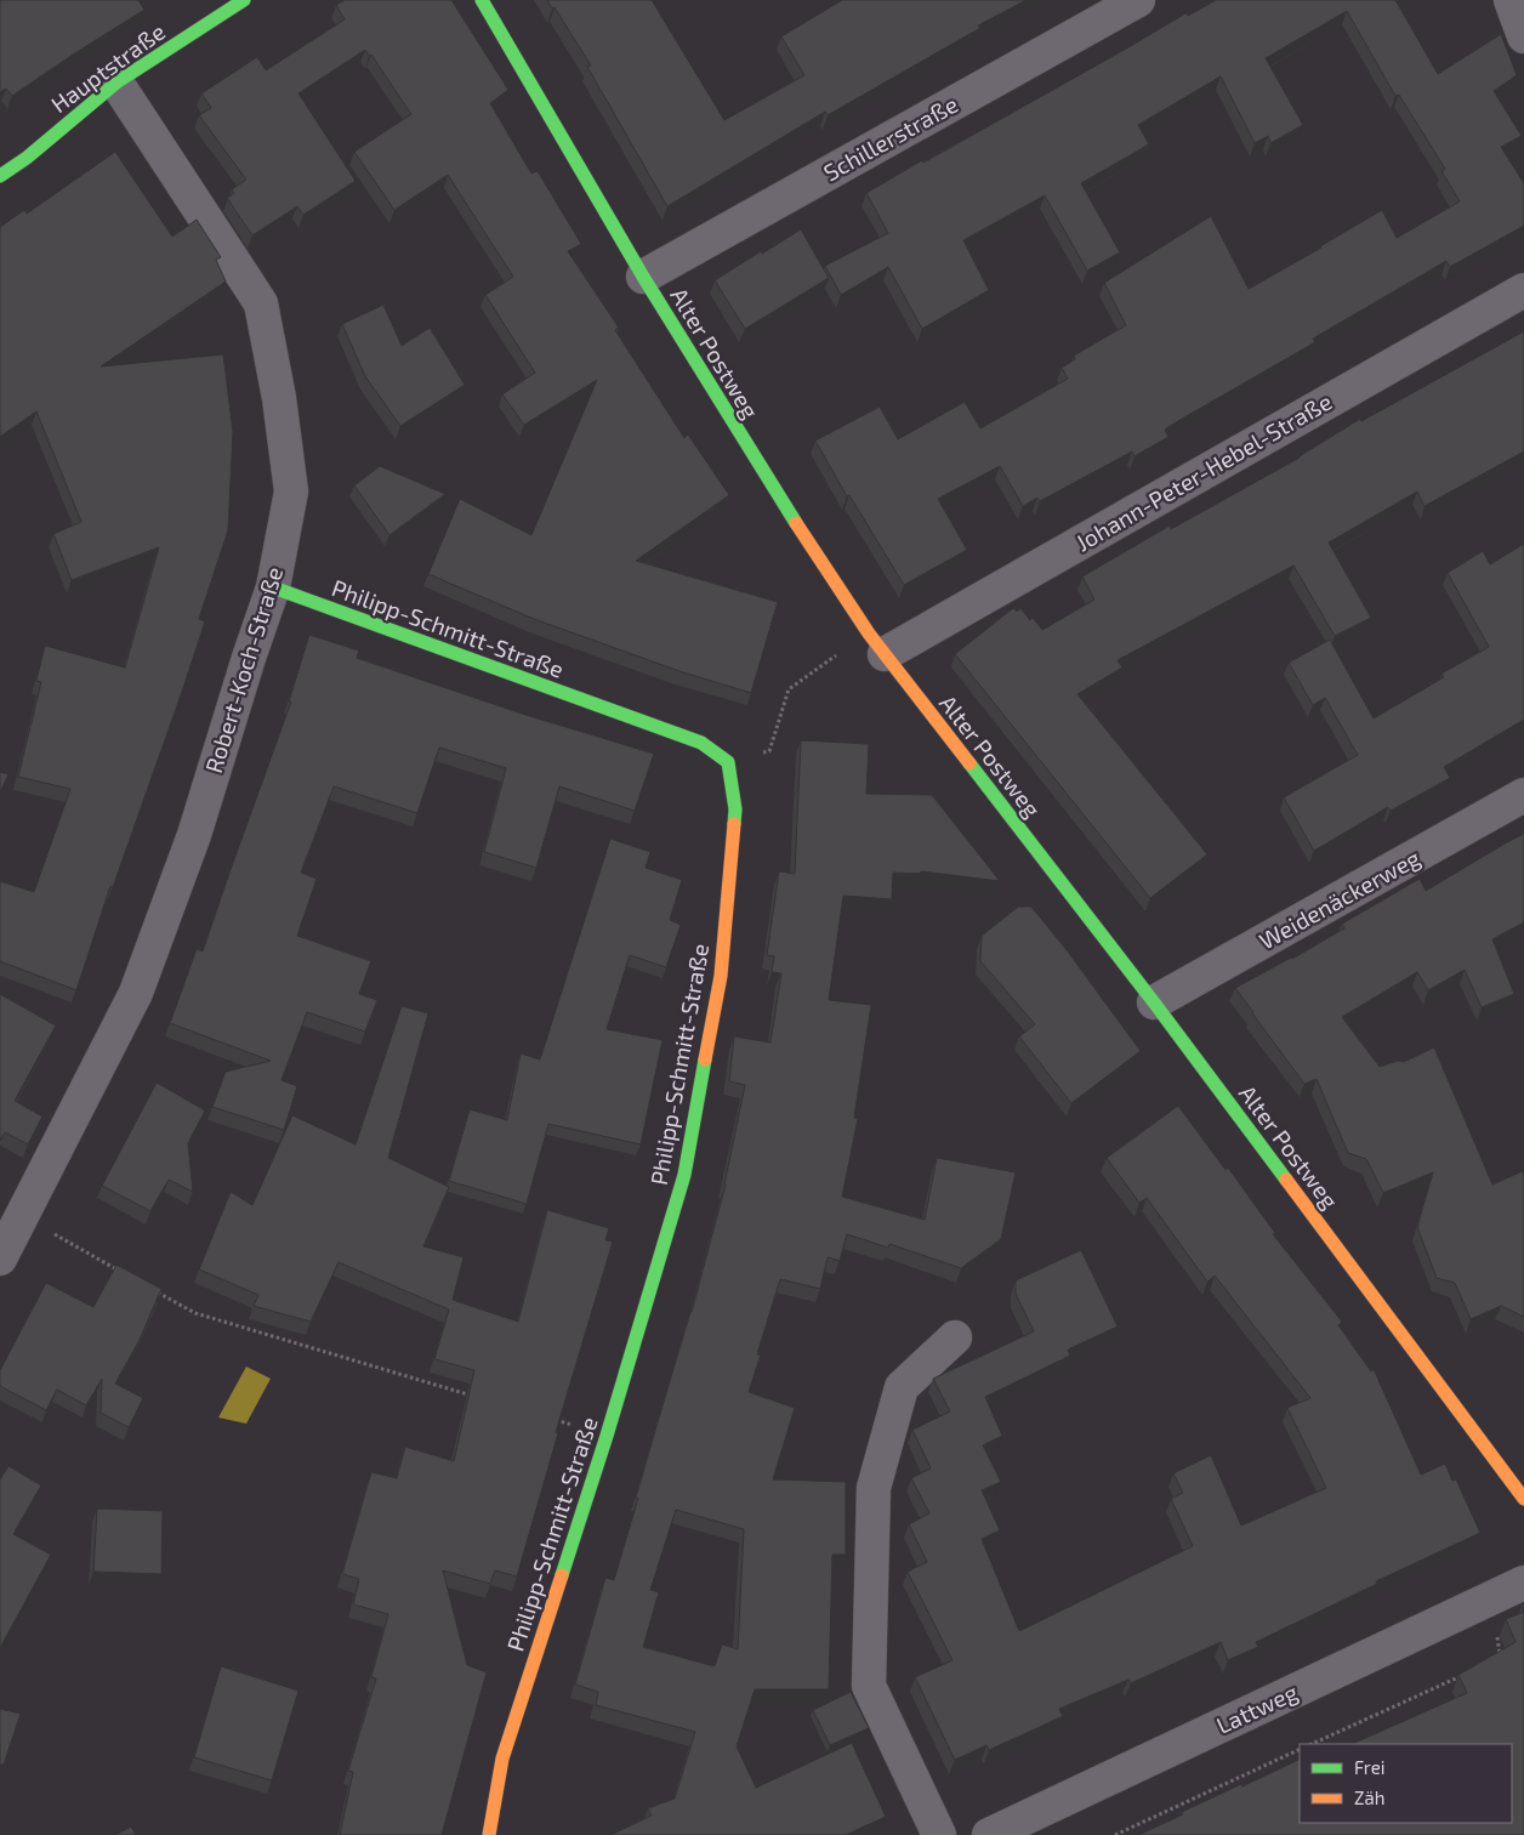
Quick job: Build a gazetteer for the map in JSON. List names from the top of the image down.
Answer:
{
  "streets": {
    "street": [
      "Hauptstraße",
      "Schillerstraße",
      "Alter Postweg",
      "Johann-Peter-Hebel-Straße",
      "Philipp-Schmitt-Straße",
      "Robert-Koch-Straße",
      "Weidenäckerweg",
      "Lattweg"
    ]
  },
  "crossings": [
    ["Hauptstraße", "Robert-Koch-Straße"],
    ["Schillerstraße", "Alter Postweg"],
    ["Alter Postweg", "Johann-Peter-Hebel-Straße"],
    ["Alter Postweg", "Weidenäckerweg"],
    ["Philipp-Schmitt-Straße", "Robert-Koch-Straße"]
  ],
  "legend": ["Frei", "Zäh"]
}
